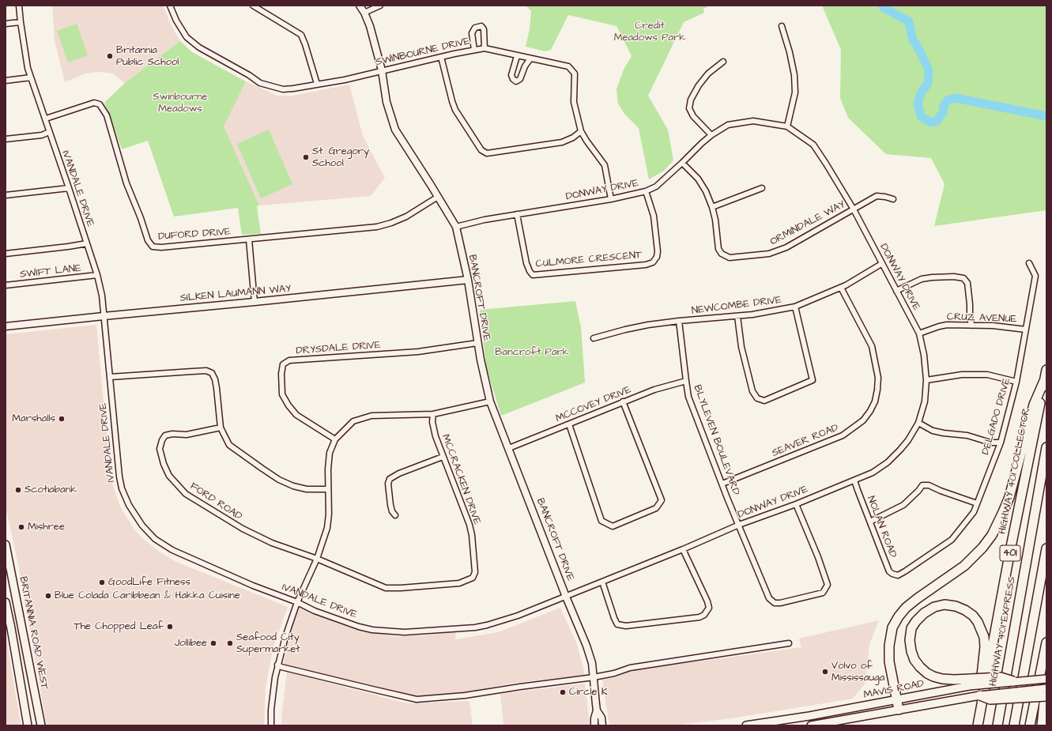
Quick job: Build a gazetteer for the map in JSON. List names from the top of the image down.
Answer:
{
  "streets": {
    "highway": ["HIGHWAY 401 COLLECTOR", "401", "HIGHWAY 401 EXPRESS"],
    "main road": ["BRITANNIA ROAD WEST", "MAVIS ROAD"],
    "street": [
      "SWINBOURNE DRIVE",
      "IVANDALE DRIVE",
      "DONWAY DRIVE",
      "ORMINDALE WAY",
      "DUFORD DRIVE",
      "CULMORE CRESCENT",
      "SWIFT LANE",
      "SILKEN LAUMANN WAY",
      "BANCROFT DRIVE",
      "NEWCOMBE DRIVE",
      "CRUZ AVENUE",
      "DRYSDALE DRIVE",
      "MCCOVEY DRIVE",
      "DELGADO DRIVE",
      "BLYLEVEN BOULEVARD",
      "SEAVER ROAD",
      "MCCRACKEN DRIVE",
      "FORD ROAD",
      "NOLAN ROAD"
    ]
  },
  "crossings": [
    ["SWINBOURNE DRIVE", "DONWAY DRIVE"],
    ["SWINBOURNE DRIVE", "BANCROFT DRIVE"],
    ["IVANDALE DRIVE", "DONWAY DRIVE"],
    ["IVANDALE DRIVE", "DUFORD DRIVE"],
    ["IVANDALE DRIVE", "SWIFT LANE"],
    ["IVANDALE DRIVE", "SILKEN LAUMANN WAY"],
    ["IVANDALE DRIVE", "BANCROFT DRIVE"],
    ["DONWAY DRIVE", "ORMINDALE WAY"],
    ["DONWAY DRIVE", "CULMORE CRESCENT"],
    ["DONWAY DRIVE", "BANCROFT DRIVE"],
    ["DONWAY DRIVE", "NEWCOMBE DRIVE"],
    ["DONWAY DRIVE", "CRUZ AVENUE"],
    ["DONWAY DRIVE", "BLYLEVEN BOULEVARD"],
    ["DONWAY DRIVE", "NOLAN ROAD"],
    ["DUFORD DRIVE", "BANCROFT DRIVE"],
    ["SILKEN LAUMANN WAY", "BANCROFT DRIVE"],
    ["BANCROFT DRIVE", "DRYSDALE DRIVE"],
    ["BANCROFT DRIVE", "MCCOVEY DRIVE"],
    ["NEWCOMBE DRIVE", "BLYLEVEN BOULEVARD"],
    ["NEWCOMBE DRIVE", "SEAVER ROAD"],
    ["CRUZ AVENUE", "DELGADO DRIVE"],
    ["MCCOVEY DRIVE", "BLYLEVEN BOULEVARD"],
    ["DELGADO DRIVE", "NOLAN ROAD"],
    ["BLYLEVEN BOULEVARD", "SEAVER ROAD"],
    ["MCCRACKEN DRIVE", "FORD ROAD"]
  ],
  "parks": ["Credit Meadows Park", "Swinbourne Meadows", "Bancroft Park"],
  "places": [
    "Britannia Public School",
    "St. Gregory School",
    "Marshalls",
    "Scotiabank",
    "Mishree",
    "GoodLife Fitness",
    "Blue Colada Caribbean & Hakka Cuisine",
    "The Chopped Leaf",
    "Jollibee",
    "Seafood City Supermarket",
    "Volvo of Mississauga",
    "Circle K"
  ]
}
